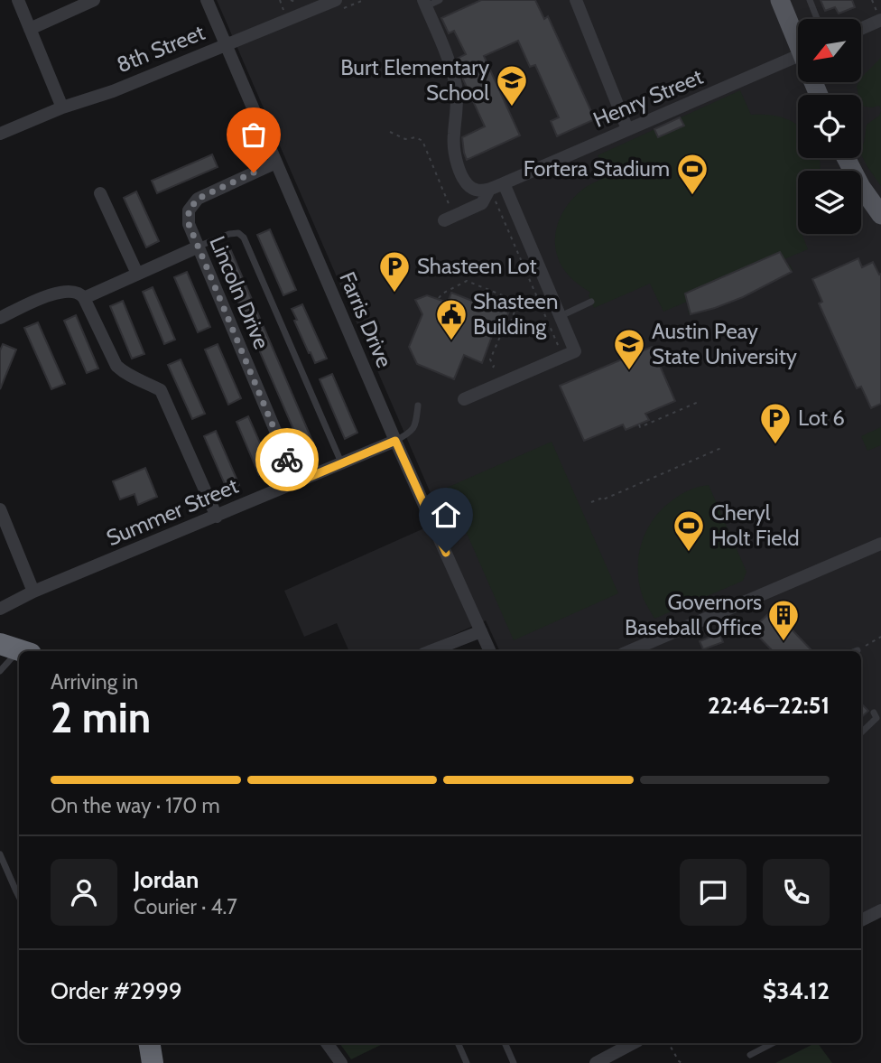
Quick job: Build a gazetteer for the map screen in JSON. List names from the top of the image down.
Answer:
{
  "streets": {
    "street": [
      "8th Street",
      "Henry Street",
      "Lincoln Drive",
      "Farris Drive",
      "Summer Street"
    ]
  },
  "crossings": [
    ["8th Street", "Farris Drive"],
    ["Lincoln Drive", "Farris Drive"],
    ["Lincoln Drive", "Summer Street"],
    ["Farris Drive", "Summer Street"]
  ],
  "places": {
    "school or university": ["Burt Elementary School", "Austin Peay State University"],
    "sports": ["Fortera Stadium", "Cheryl Holt Field"],
    "parking": ["Shasteen Lot", "Lot 6"],
    "public building": ["Shasteen Building"],
    "building": ["Governors Baseball Office"]
  },
  "north": "bottom left",
  "page": {
    "heading": ["2 min", "Arriving in", "22:46–22:51"],
    "panel": [
      "Jordan",
      "Courier · 4.7",
      "Order #2999",
      "$34.12"
    ],
    "bar": "On the way · 170 m"
  }
}
